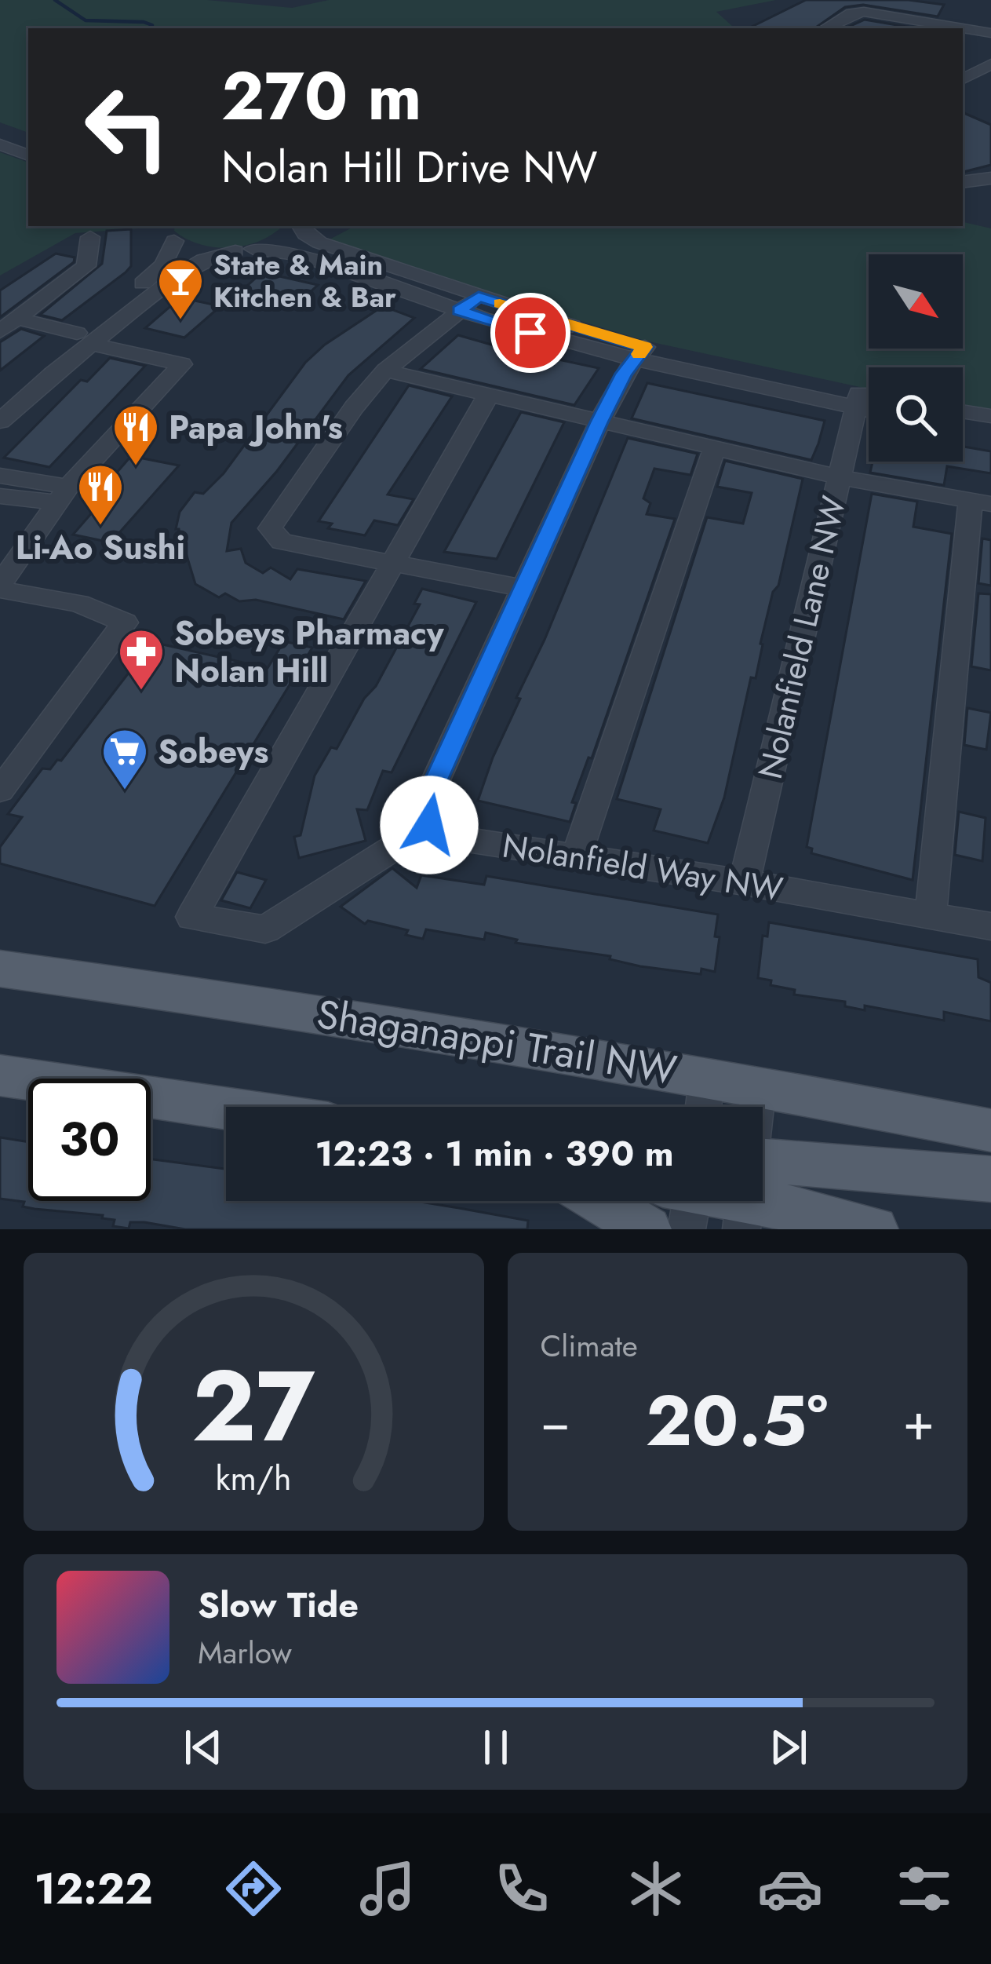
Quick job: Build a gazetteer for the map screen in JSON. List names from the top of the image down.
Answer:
{
  "streets": {
    "main road": ["Shaganappi Trail NW"],
    "street": ["Nolanfield Lane NW", "Nolanfield Way NW"]
  },
  "crossings": [
    ["Nolanfield Lane NW", "Nolanfield Way NW"]
  ],
  "places": {
    "bar": ["State & Main Kitchen & Bar"],
    "restaurant": ["Papa John's", "Li-Ao Sushi"],
    "pharmacy": ["Sobeys Pharmacy Nolan Hill"],
    "supermarket": ["Sobeys"]
  },
  "north": "bottom right",
  "page": {
    "turn": ["270 m", "Nolan Hill Drive NW"],
    "limit": "30",
    "trip": "12:23 · 1 min · 390 m",
    "tile": "Climate",
    "heat": ["−", "20.5°", "+"],
    "song": ["Slow Tide", "Marlow"],
    "tabs": "12:22",
    "gauge": ["27", "km/h"]
  }
}
